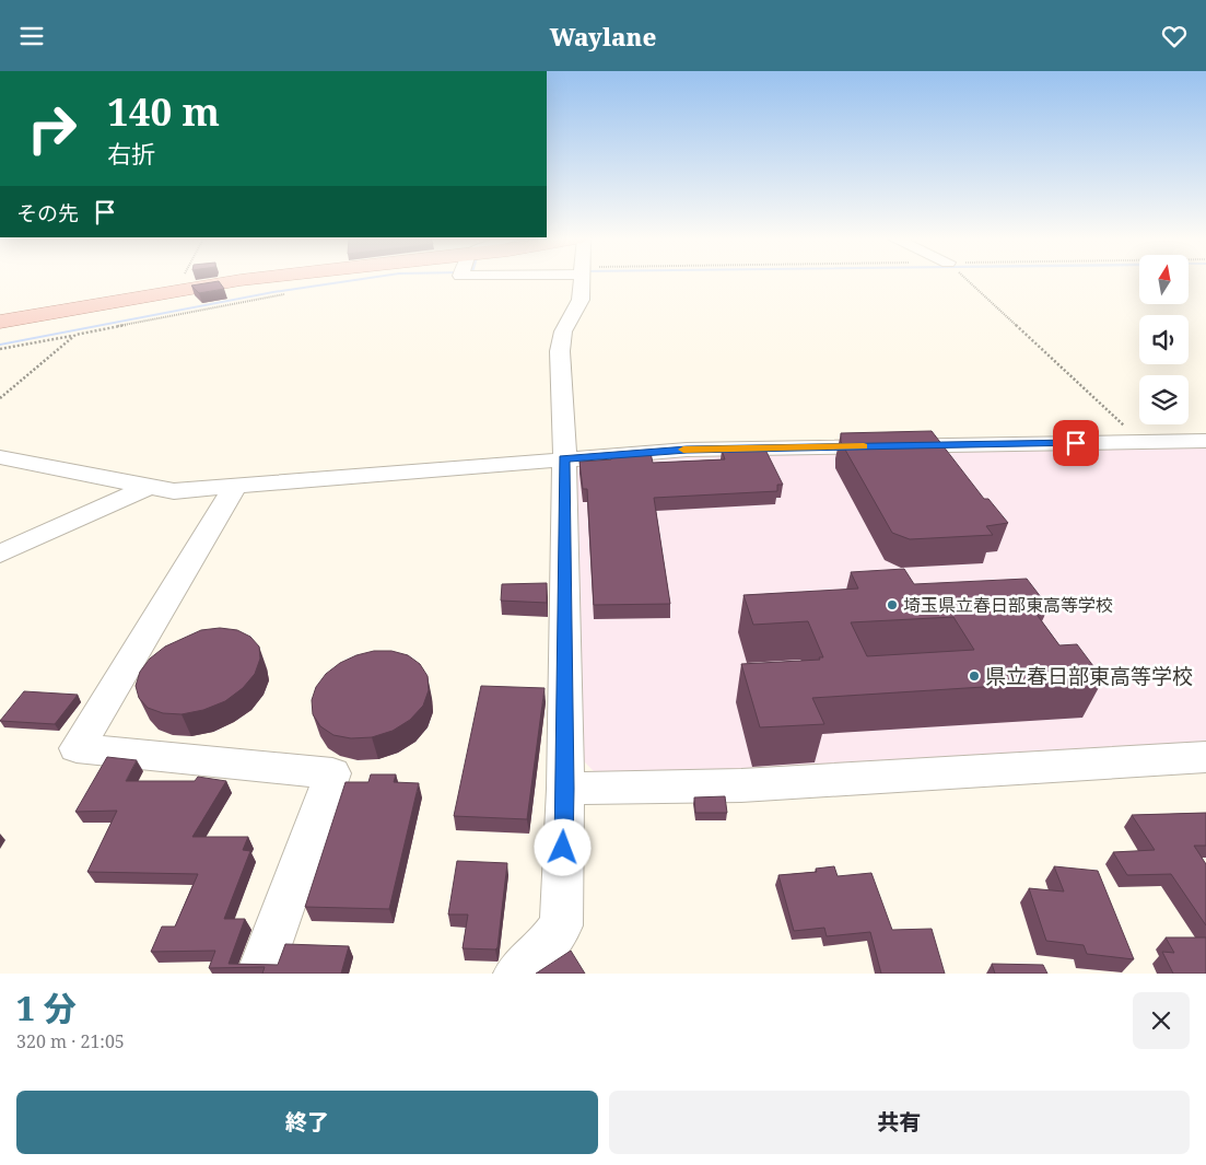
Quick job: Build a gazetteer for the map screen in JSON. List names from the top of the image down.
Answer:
{
  "places": ["埼玉県立春日部東高等学校", "県立春日部東高等学校"],
  "north": "top",
  "page": {
    "header": "Waylane",
    "turn": ["140 m", "右折"],
    "then": "その先",
    "heading": ["1 分", "320 m · 21:05"],
    "buttons": ["終了", "共有"]
  }
}
